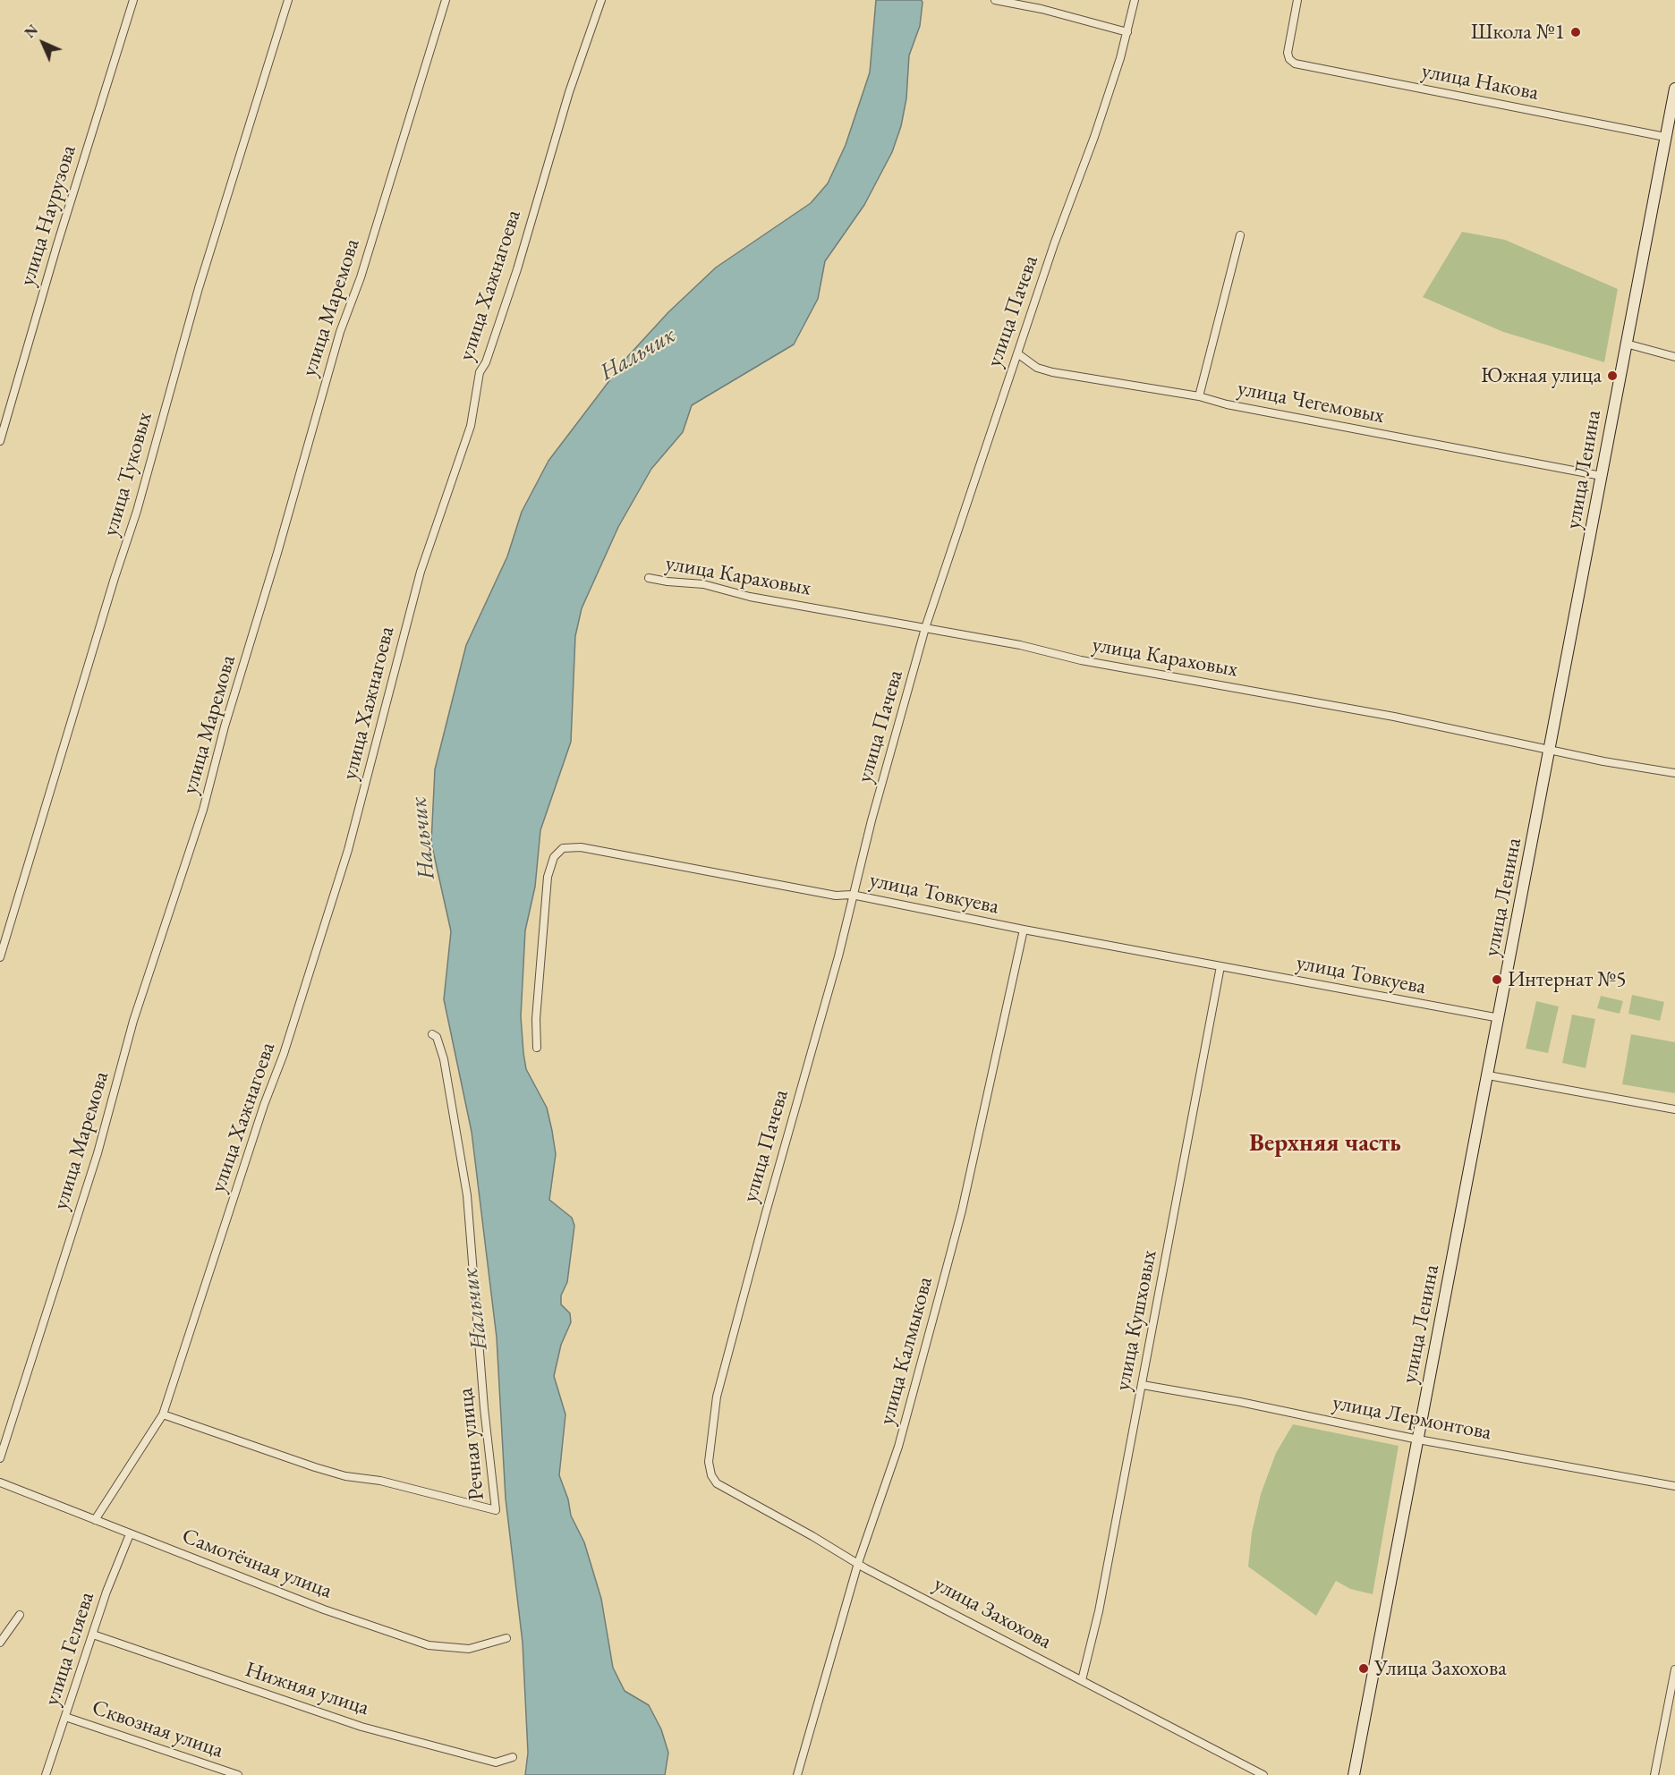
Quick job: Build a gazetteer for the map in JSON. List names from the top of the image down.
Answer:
{
  "streets": {
    "street": [
      "улица Накова",
      "улица Наурузова",
      "улица Хажнагоева",
      "улица Маремова",
      "улица Пачева",
      "улица Чегемовых",
      "улица Ленина",
      "улица Туковых",
      "улица Караховых",
      "улица Товкуева",
      "улица Кушховых",
      "улица Калмыкова",
      "улица Лермонтова",
      "Речная улица",
      "Самотёчная улица",
      "улица Захохова",
      "улица Геляева",
      "Нижняя улица",
      "Сквозная улица"
    ]
  },
  "crossings": [
    ["улица Накова", "улица Ленина"],
    ["улица Хажнагоева", "Речная улица"],
    ["улица Пачева", "улица Чегемовых"],
    ["улица Пачева", "улица Караховых"],
    ["улица Пачева", "улица Товкуева"],
    ["улица Пачева", "улица Захохова"],
    ["улица Чегемовых", "улица Ленина"],
    ["улица Ленина", "улица Караховых"],
    ["улица Ленина", "улица Товкуева"],
    ["улица Ленина", "улица Лермонтова"],
    ["улица Товкуева", "улица Кушховых"],
    ["улица Товкуева", "улица Калмыкова"],
    ["улица Кушховых", "улица Лермонтова"],
    ["улица Кушховых", "улица Захохова"],
    ["улица Калмыкова", "улица Захохова"],
    ["Самотёчная улица", "улица Геляева"],
    ["улица Геляева", "Нижняя улица"],
    ["улица Геляева", "Сквозная улица"]
  ],
  "districts": ["Верхняя часть"],
  "water": ["Нальчик"],
  "places": [
    "Школа №1",
    "Южная улица",
    "Интернат №5",
    "Улица Захохова"
  ],
  "north": "top left"
}
